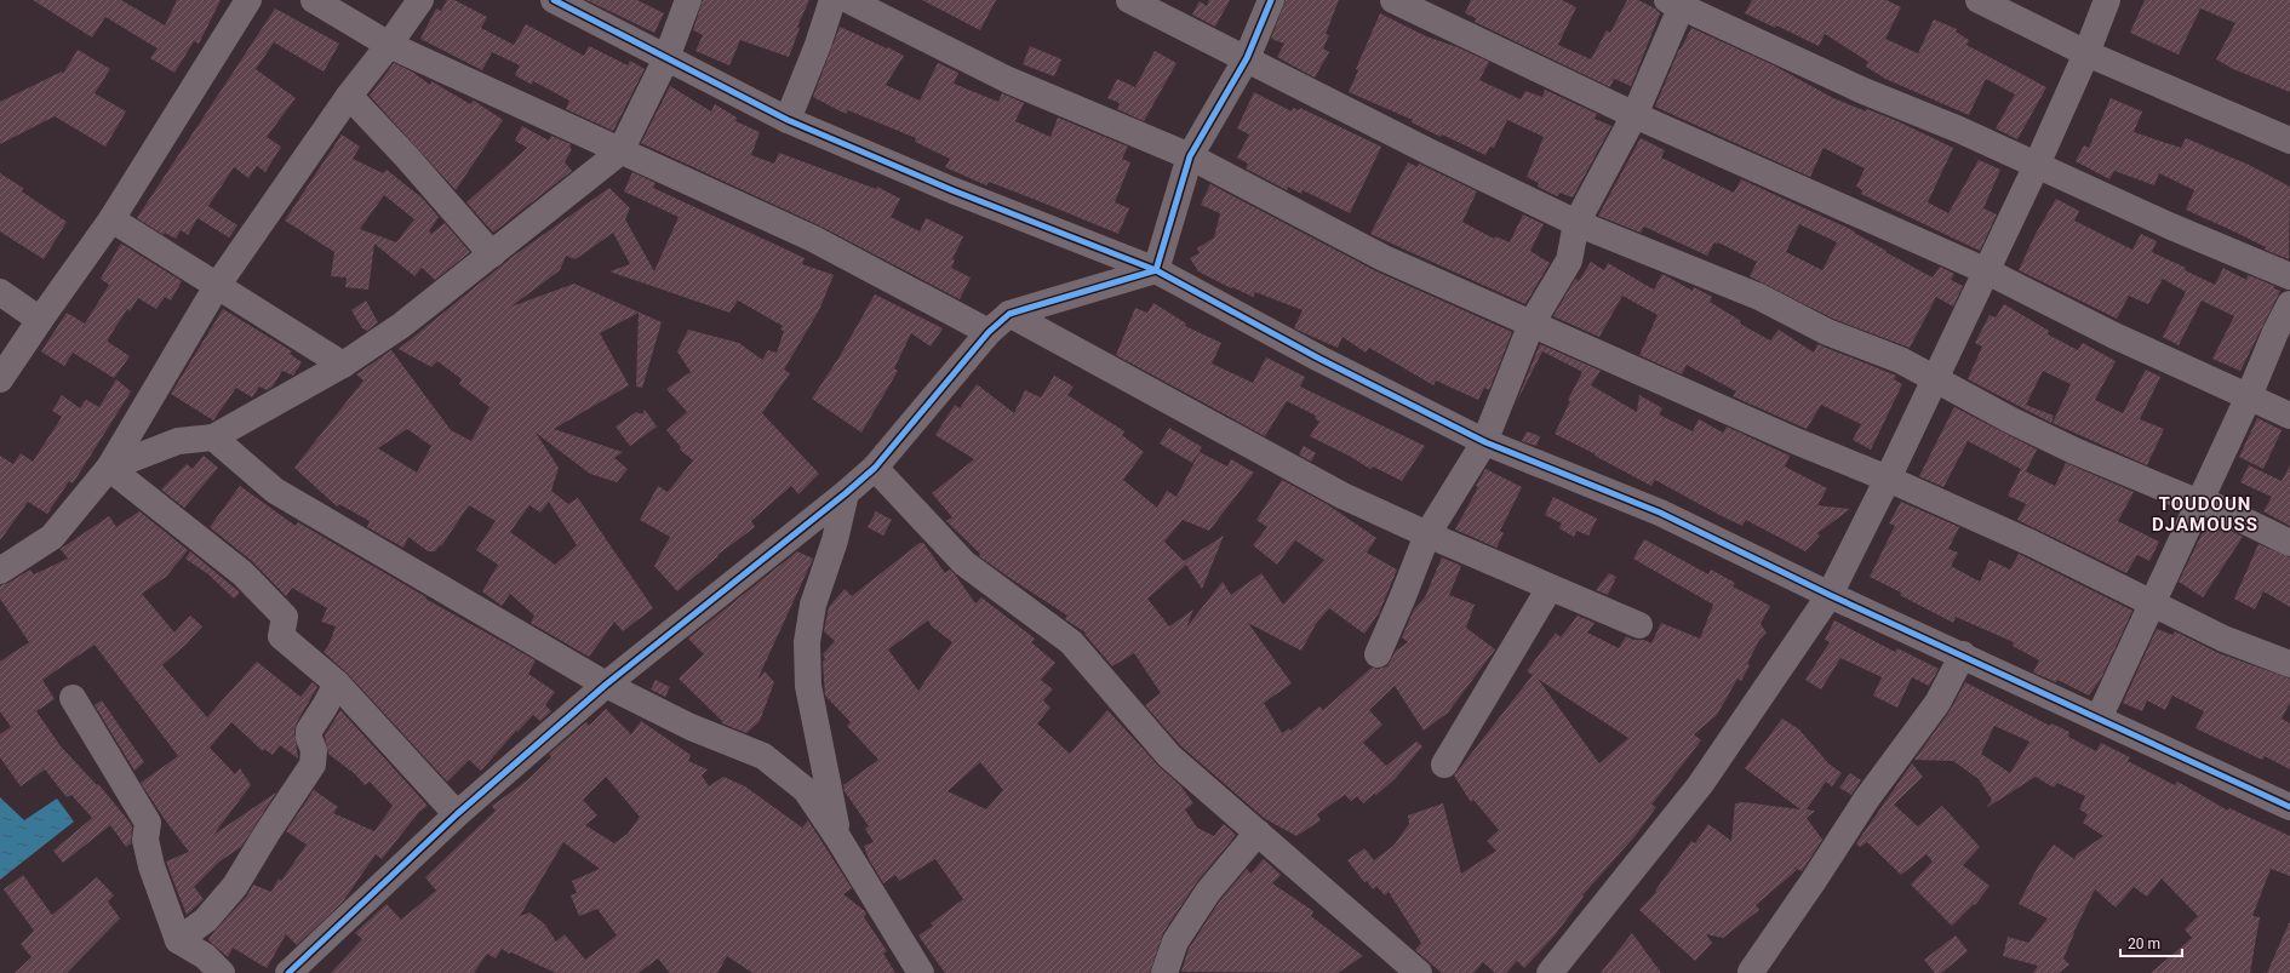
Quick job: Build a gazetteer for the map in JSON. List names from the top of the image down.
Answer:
{
  "districts": ["TOUDOUN DJAMOUSS"],
  "scale_bar": "20 m"
}
